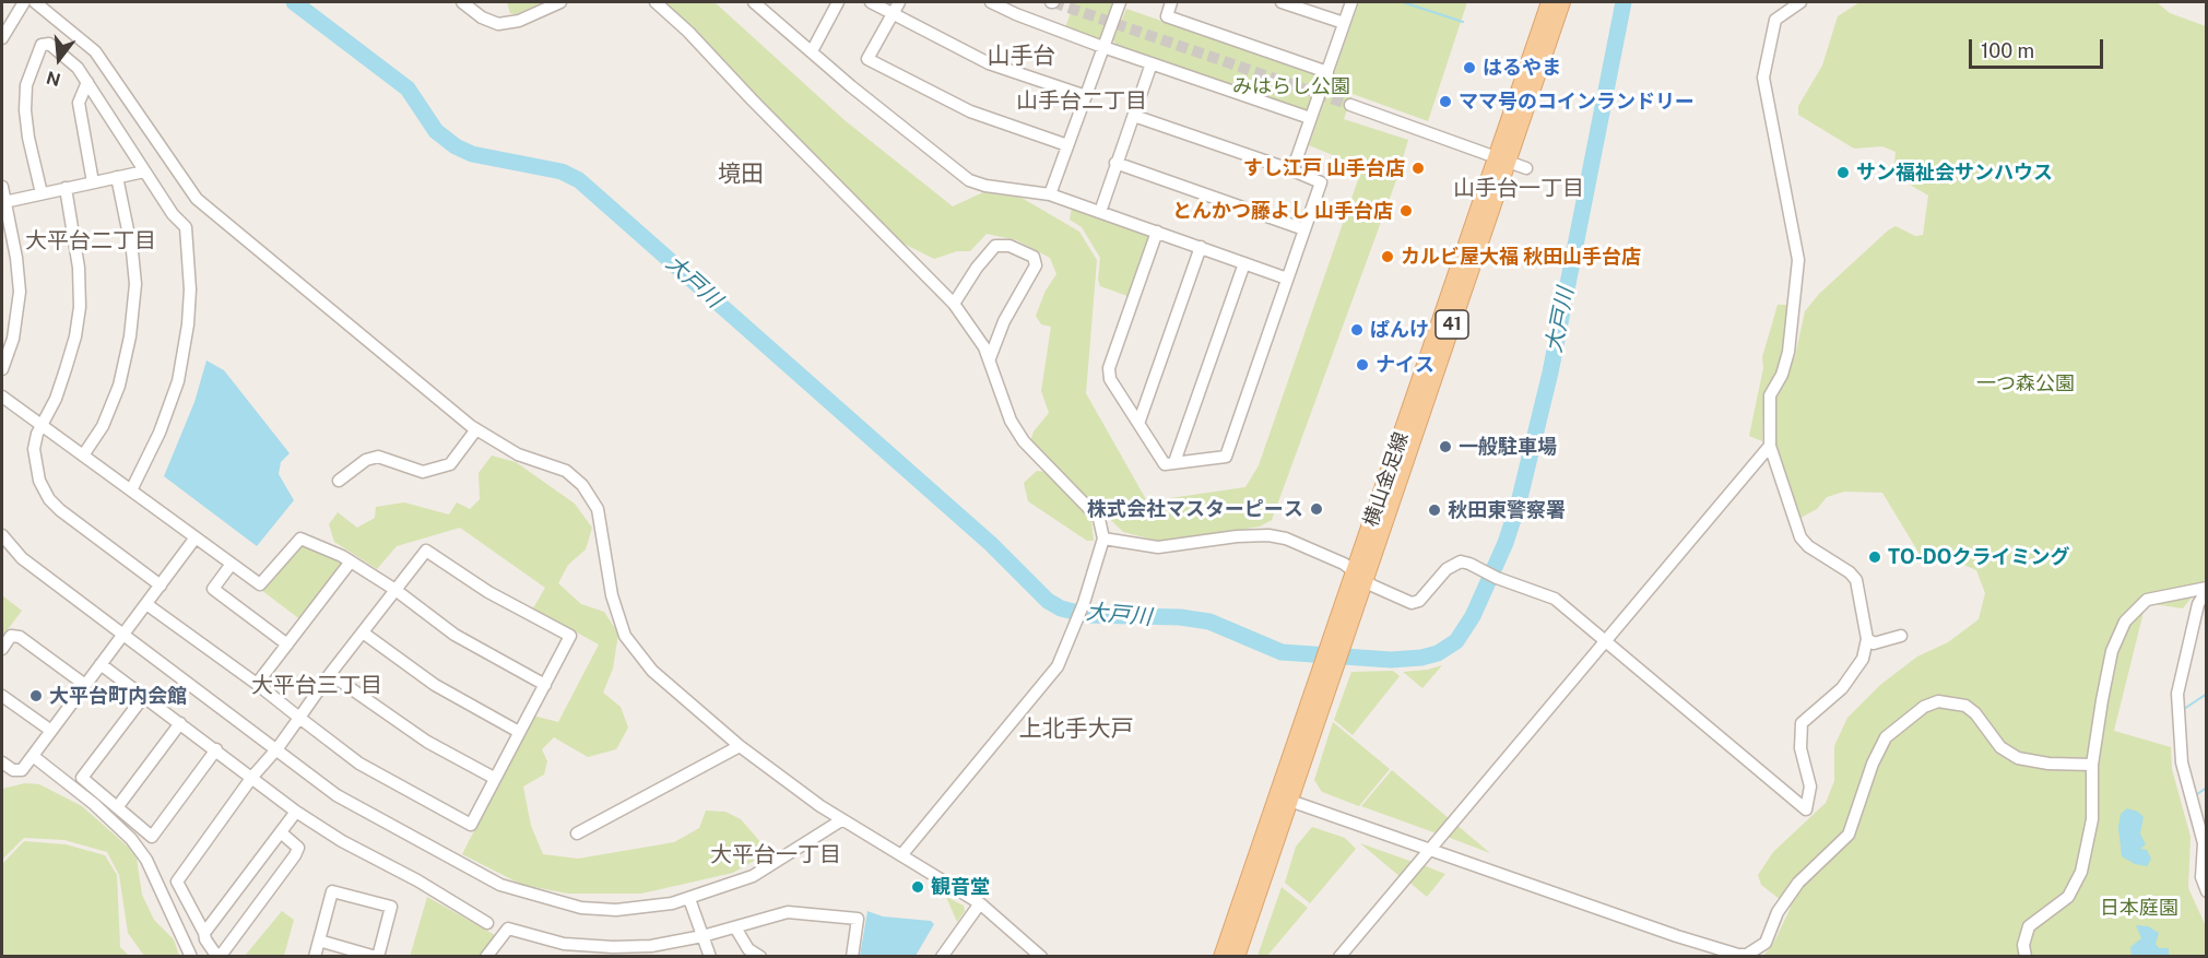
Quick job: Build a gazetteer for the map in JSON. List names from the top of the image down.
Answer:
{
  "streets": {
    "main road": ["41", "横山金足線"]
  },
  "districts": [
    "山手台",
    "山手台二丁目",
    "境田",
    "山手台一丁目",
    "大平台二丁目",
    "大平台三丁目",
    "上北手大戸",
    "大平台一丁目"
  ],
  "water": ["大戸川"],
  "parks": ["みはらし公園", "一つ森公園", "日本庭園"],
  "places": [
    "はるやま",
    "ママ号のコインランドリー",
    "すし江戸 山手台店",
    "サン福祉会サンハウス",
    "とんかつ藤よし 山手台店",
    "カルビ屋大福 秋田山手台店",
    "ぱんけ",
    "ナイス",
    "一般駐車場",
    "株式会社マスターピース",
    "秋田東警察署",
    "TO-DOクライミング",
    "大平台町内会館",
    "観音堂"
  ],
  "scale_bar": "100 m",
  "north": "bottom"
}
